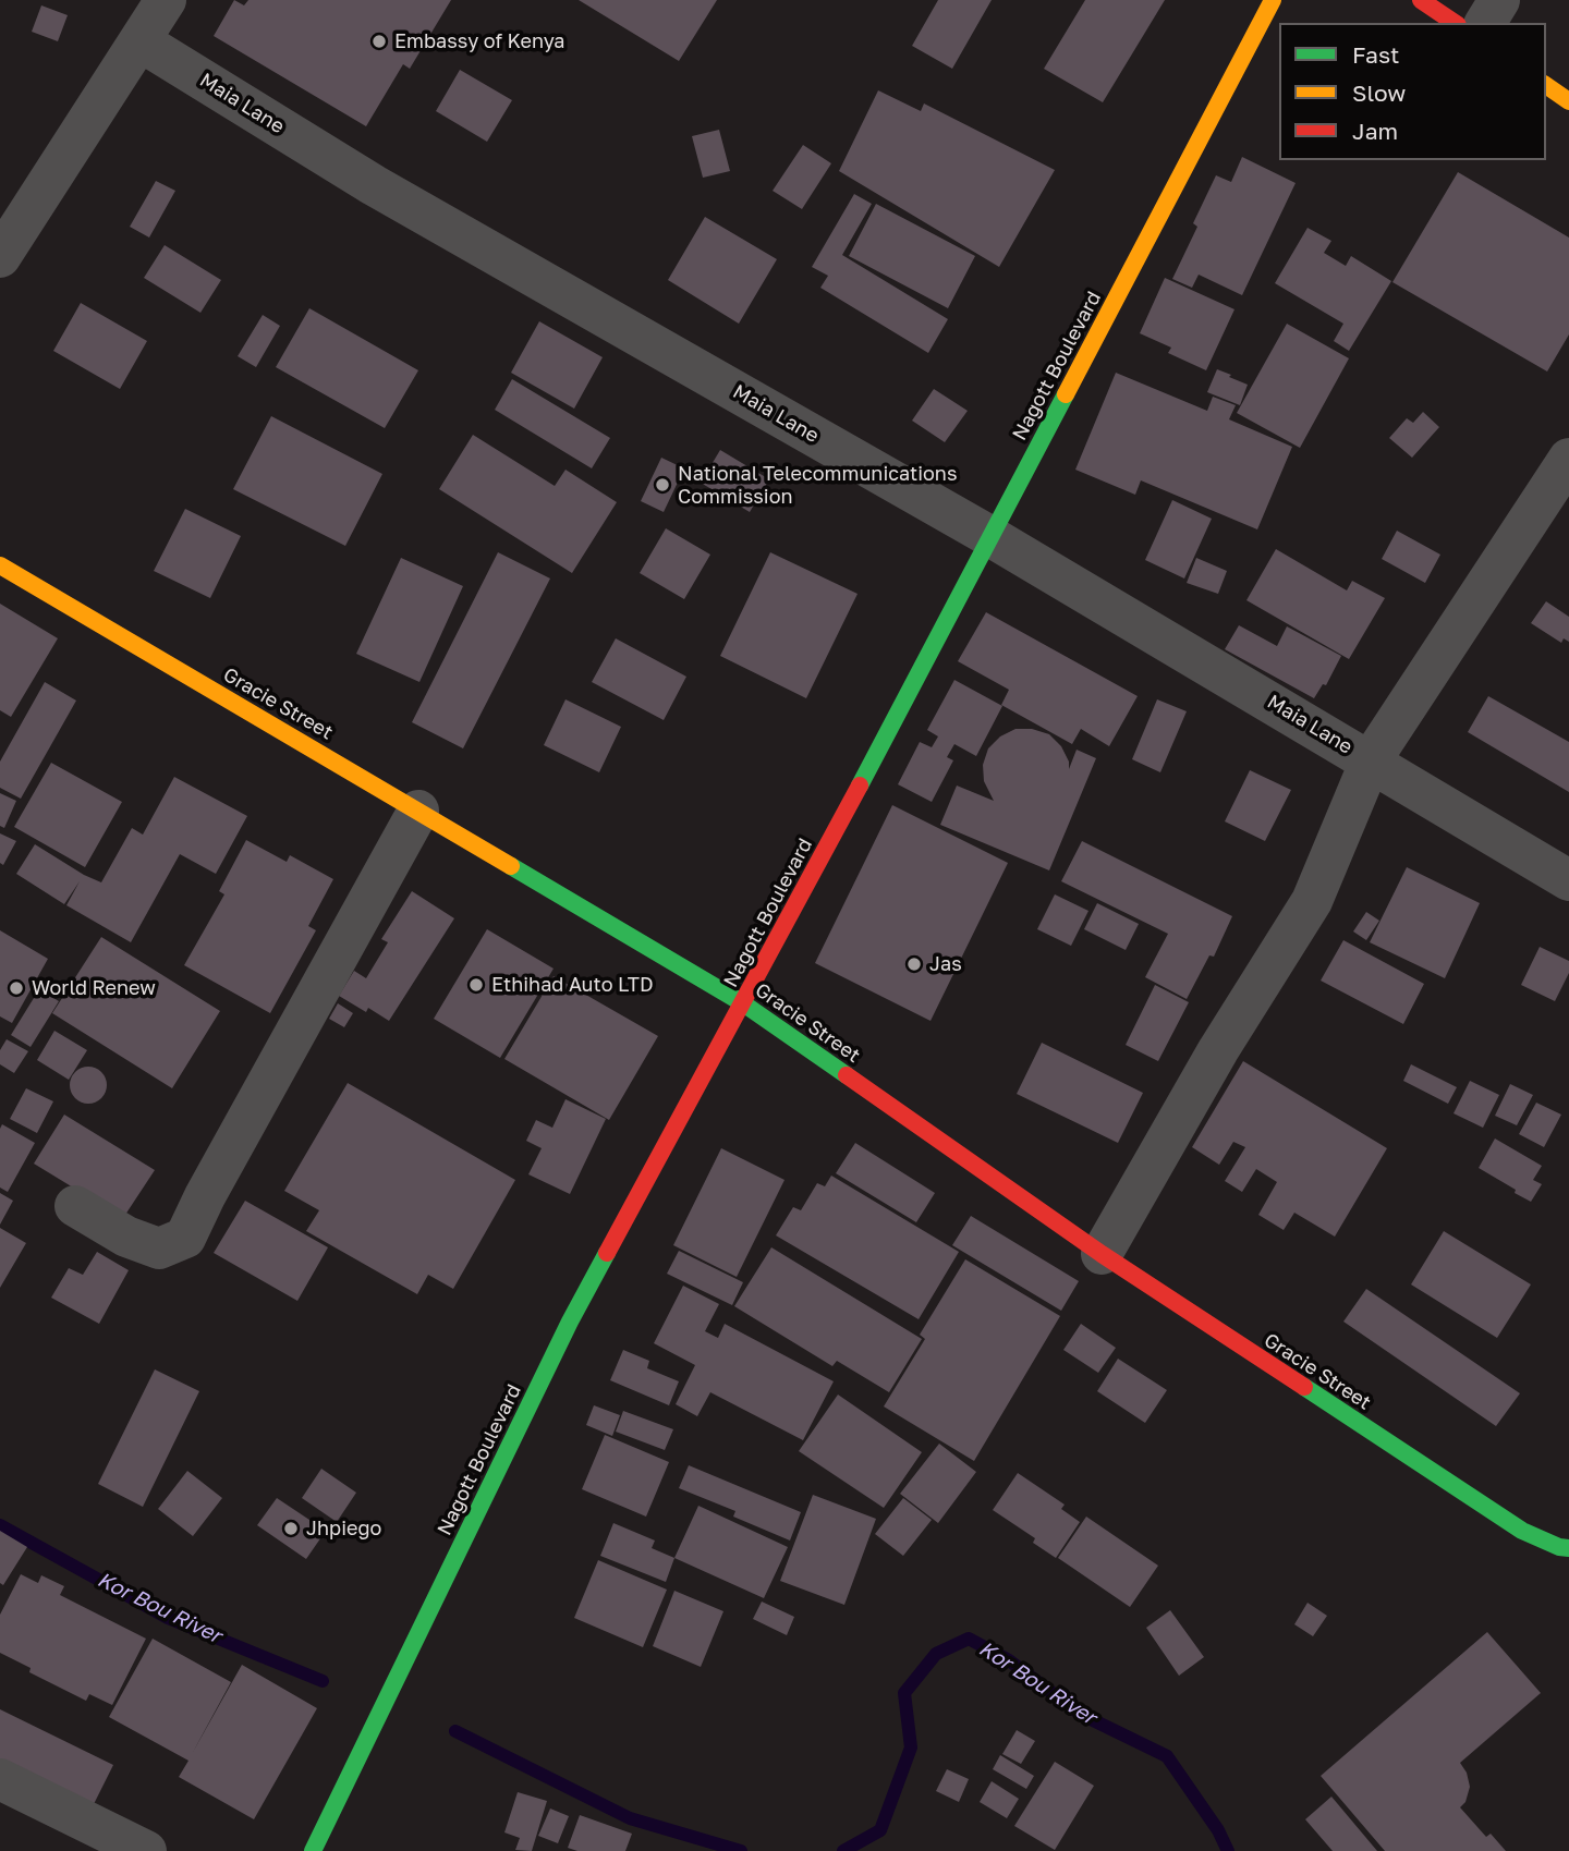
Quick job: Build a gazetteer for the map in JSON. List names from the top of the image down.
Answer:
{
  "streets": {
    "street": ["Maia Lane", "Nagott Boulevard", "Gracie Street"]
  },
  "crossings": [
    ["Maia Lane", "Nagott Boulevard"],
    ["Nagott Boulevard", "Gracie Street"]
  ],
  "water": ["Kor Bou River"],
  "places": [
    "Embassy of Kenya",
    "National Telecommunications Commission",
    "Jas",
    "Ethihad Auto LTD",
    "World Renew",
    "Jhpiego"
  ],
  "legend": ["Fast", "Slow", "Jam"]
}
